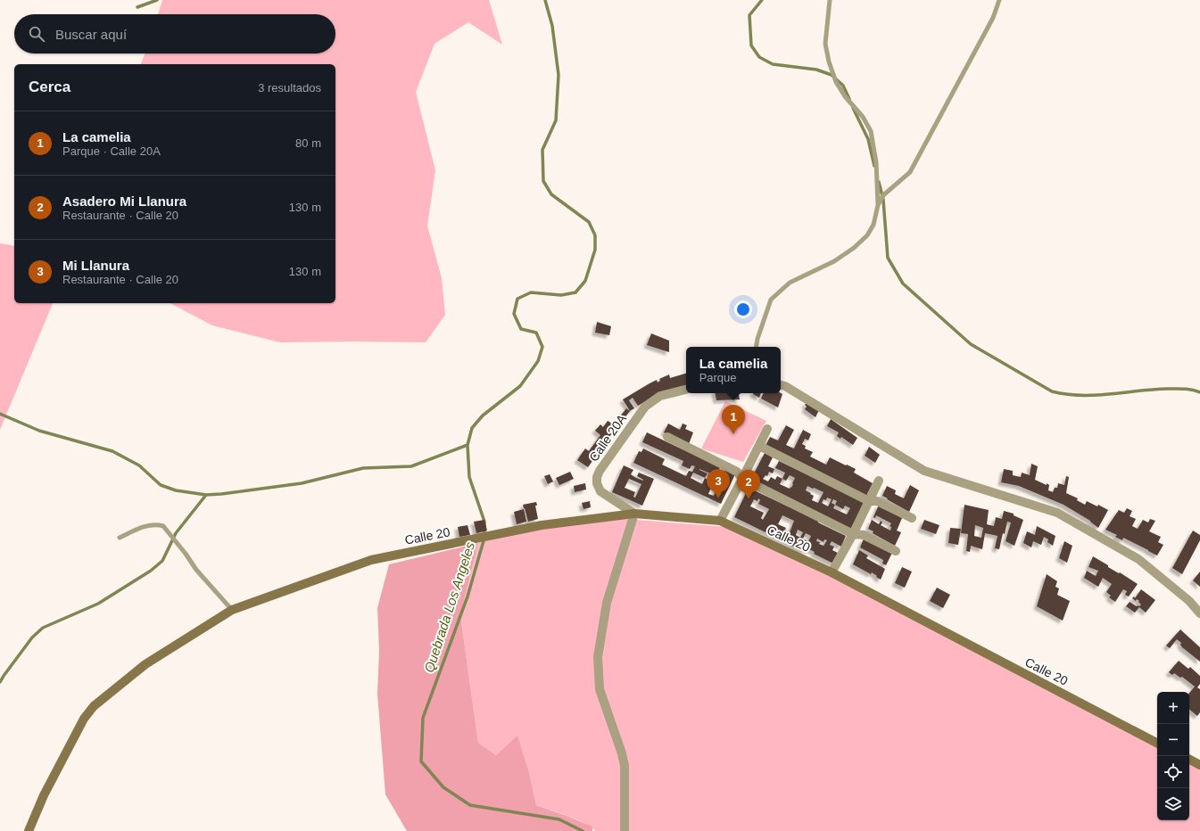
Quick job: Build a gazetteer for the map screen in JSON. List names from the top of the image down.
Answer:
{
  "streets": {
    "main road": ["Calle 20"],
    "street": ["Calle 20A"]
  },
  "crossings": [
    ["Calle 20A", "Calle 20"]
  ],
  "water": ["Quebrada Los Angeles"],
  "page": {
    "search": "Buscar aquí",
    "heading": ["Cerca", "3 resultados"],
    "list": [
      {
        "mark": "1",
        "name": "La camelia",
        "note": "Parque · Calle 20A",
        "value": "80 m"
      },
      {
        "mark": "2",
        "name": "Asadero Mi Llanura",
        "note": "Restaurante · Calle 20",
        "value": "130 m"
      },
      {
        "mark": "3",
        "name": "Mi Llanura",
        "note": "Restaurante · Calle 20",
        "value": "130 m"
      }
    ],
    "popup": ["La camelia", "Parque"],
    "pins": ["1", "3", "2"],
    "map_buttons": ["+", "−"]
  }
}
